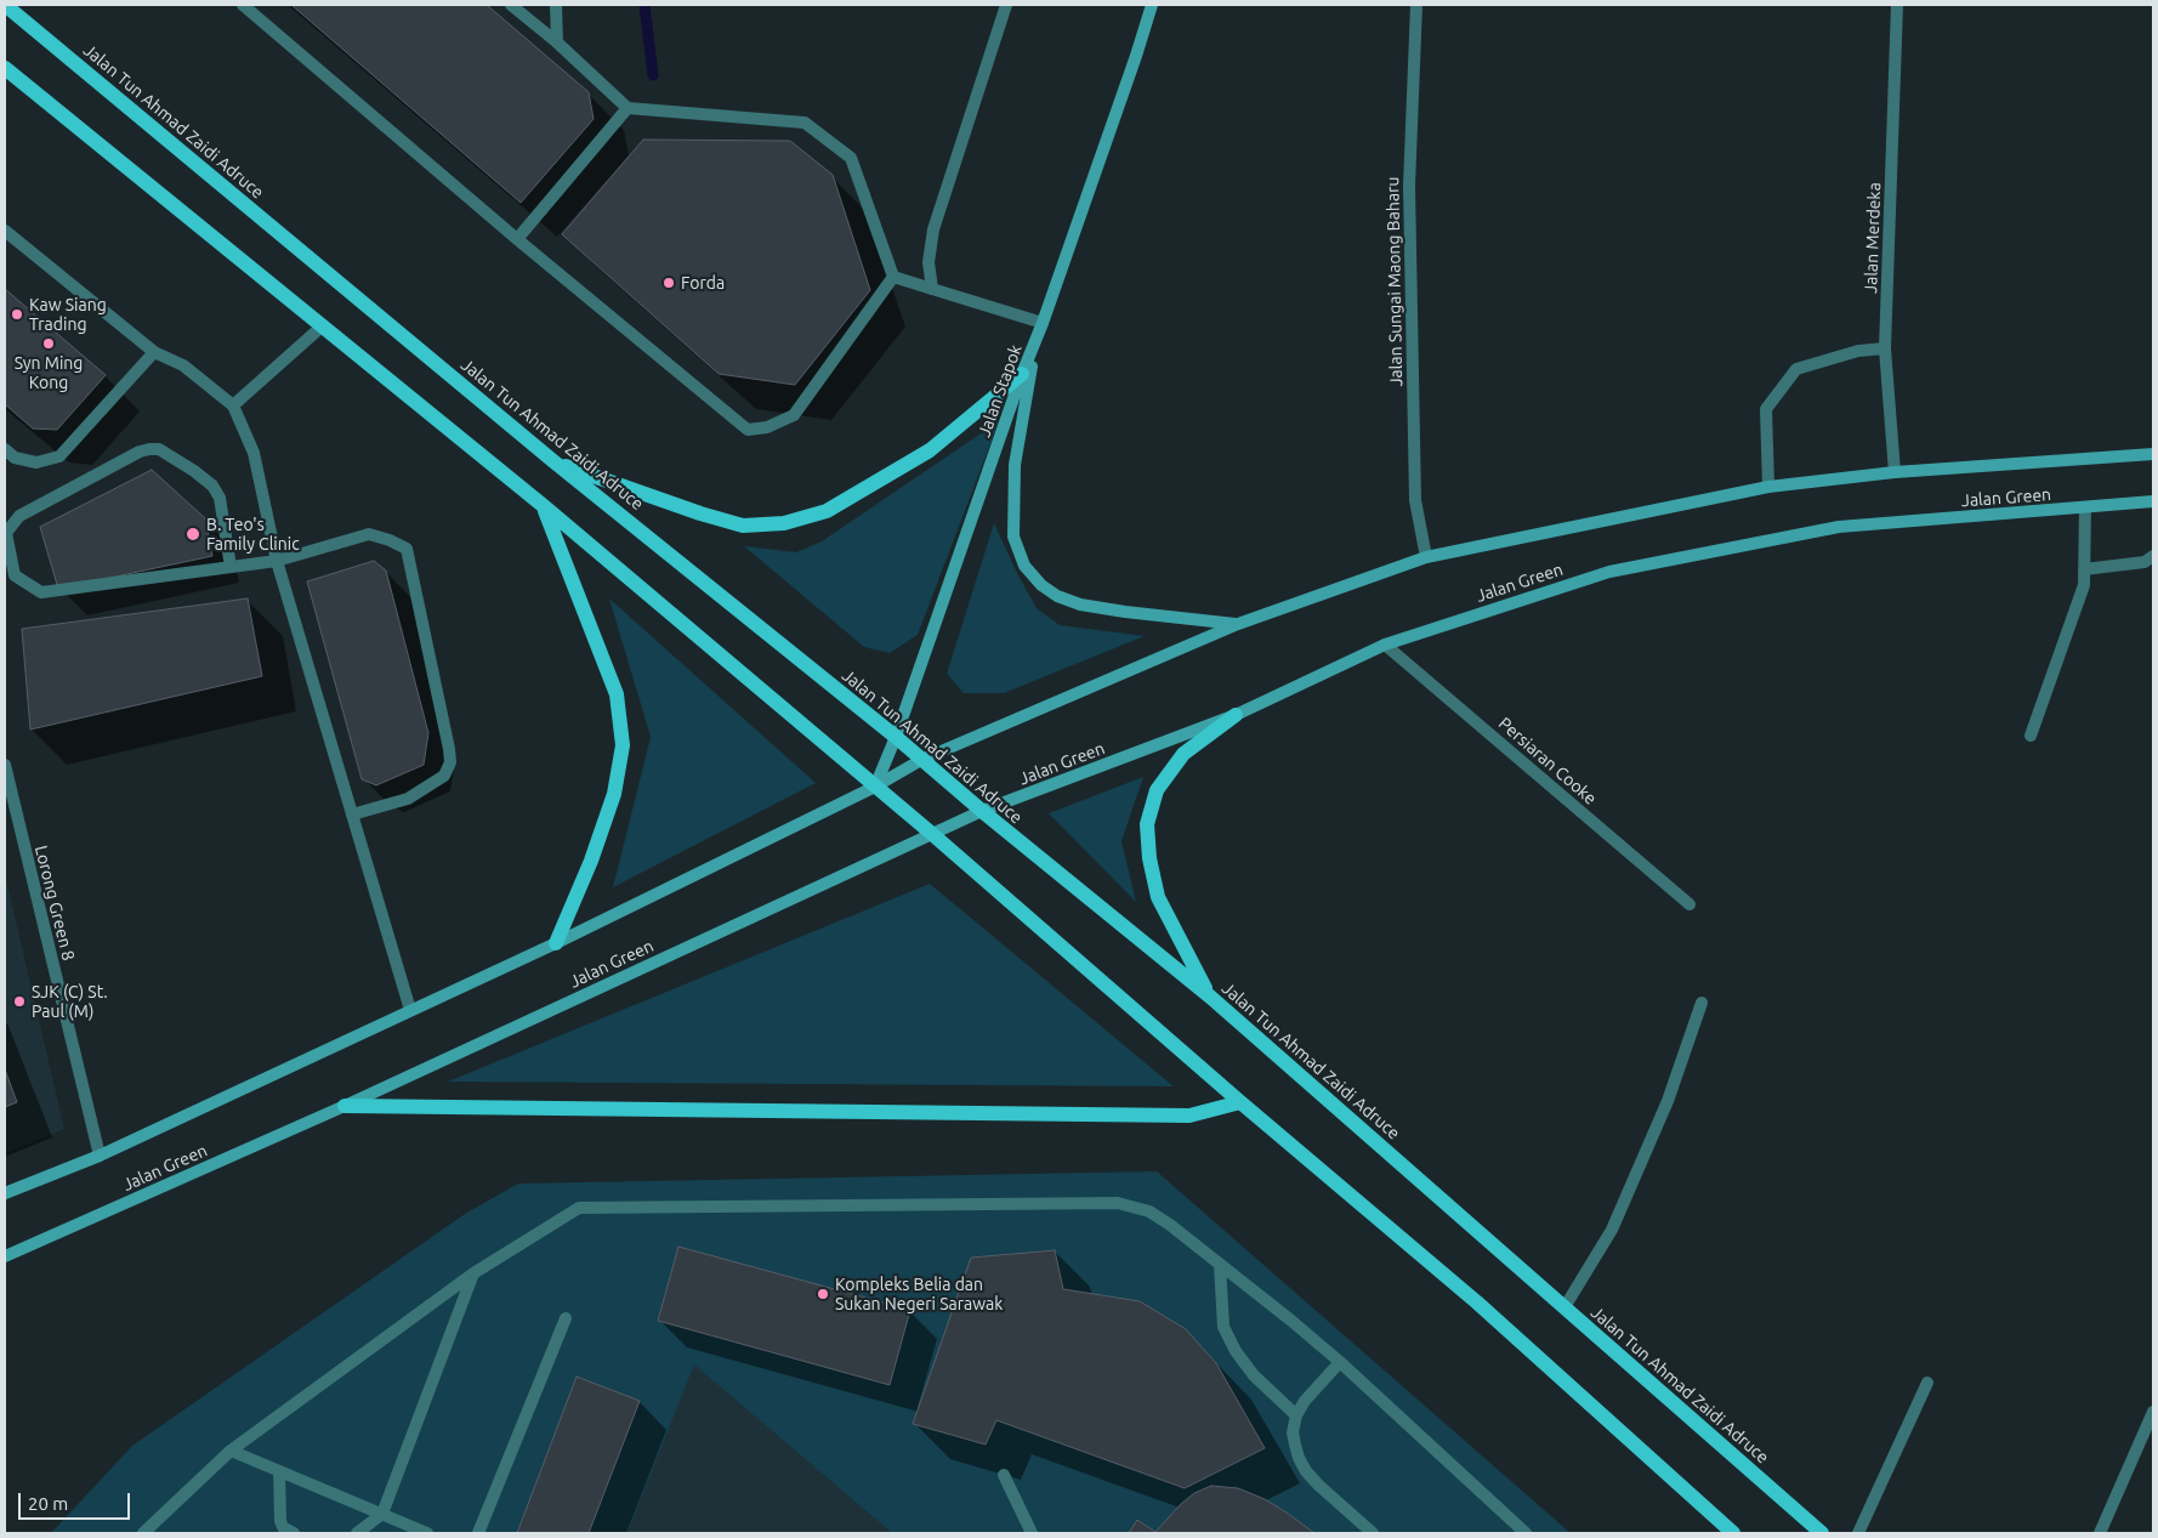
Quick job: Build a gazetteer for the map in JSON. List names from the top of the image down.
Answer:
{
  "streets": {
    "main road": ["Jalan Tun Ahmad Zaidi Adruce", "Jalan Stapok", "Jalan Green"],
    "street": [
      "Jalan Merdeka",
      "Jalan Sungai Maong Baharu",
      "Persiaran Cooke",
      "Lorong Green 8"
    ]
  },
  "crossings": [
    ["Jalan Tun Ahmad Zaidi Adruce", "Jalan Stapok"],
    ["Jalan Tun Ahmad Zaidi Adruce", "Jalan Green"],
    ["Jalan Merdeka", "Jalan Green"],
    ["Jalan Sungai Maong Baharu", "Jalan Green"],
    ["Jalan Stapok", "Jalan Green"],
    ["Jalan Green", "Persiaran Cooke"],
    ["Jalan Green", "Lorong Green 8"]
  ],
  "places": [
    "Forda",
    "Kaw Siang Trading",
    "Syn Ming Kong",
    "B. Teo's Family Clinic",
    "SJK (C) St. Paul (M)",
    "Kompleks Belia dan Sukan Negeri Sarawak"
  ],
  "scale_bar": "20 m"
}
